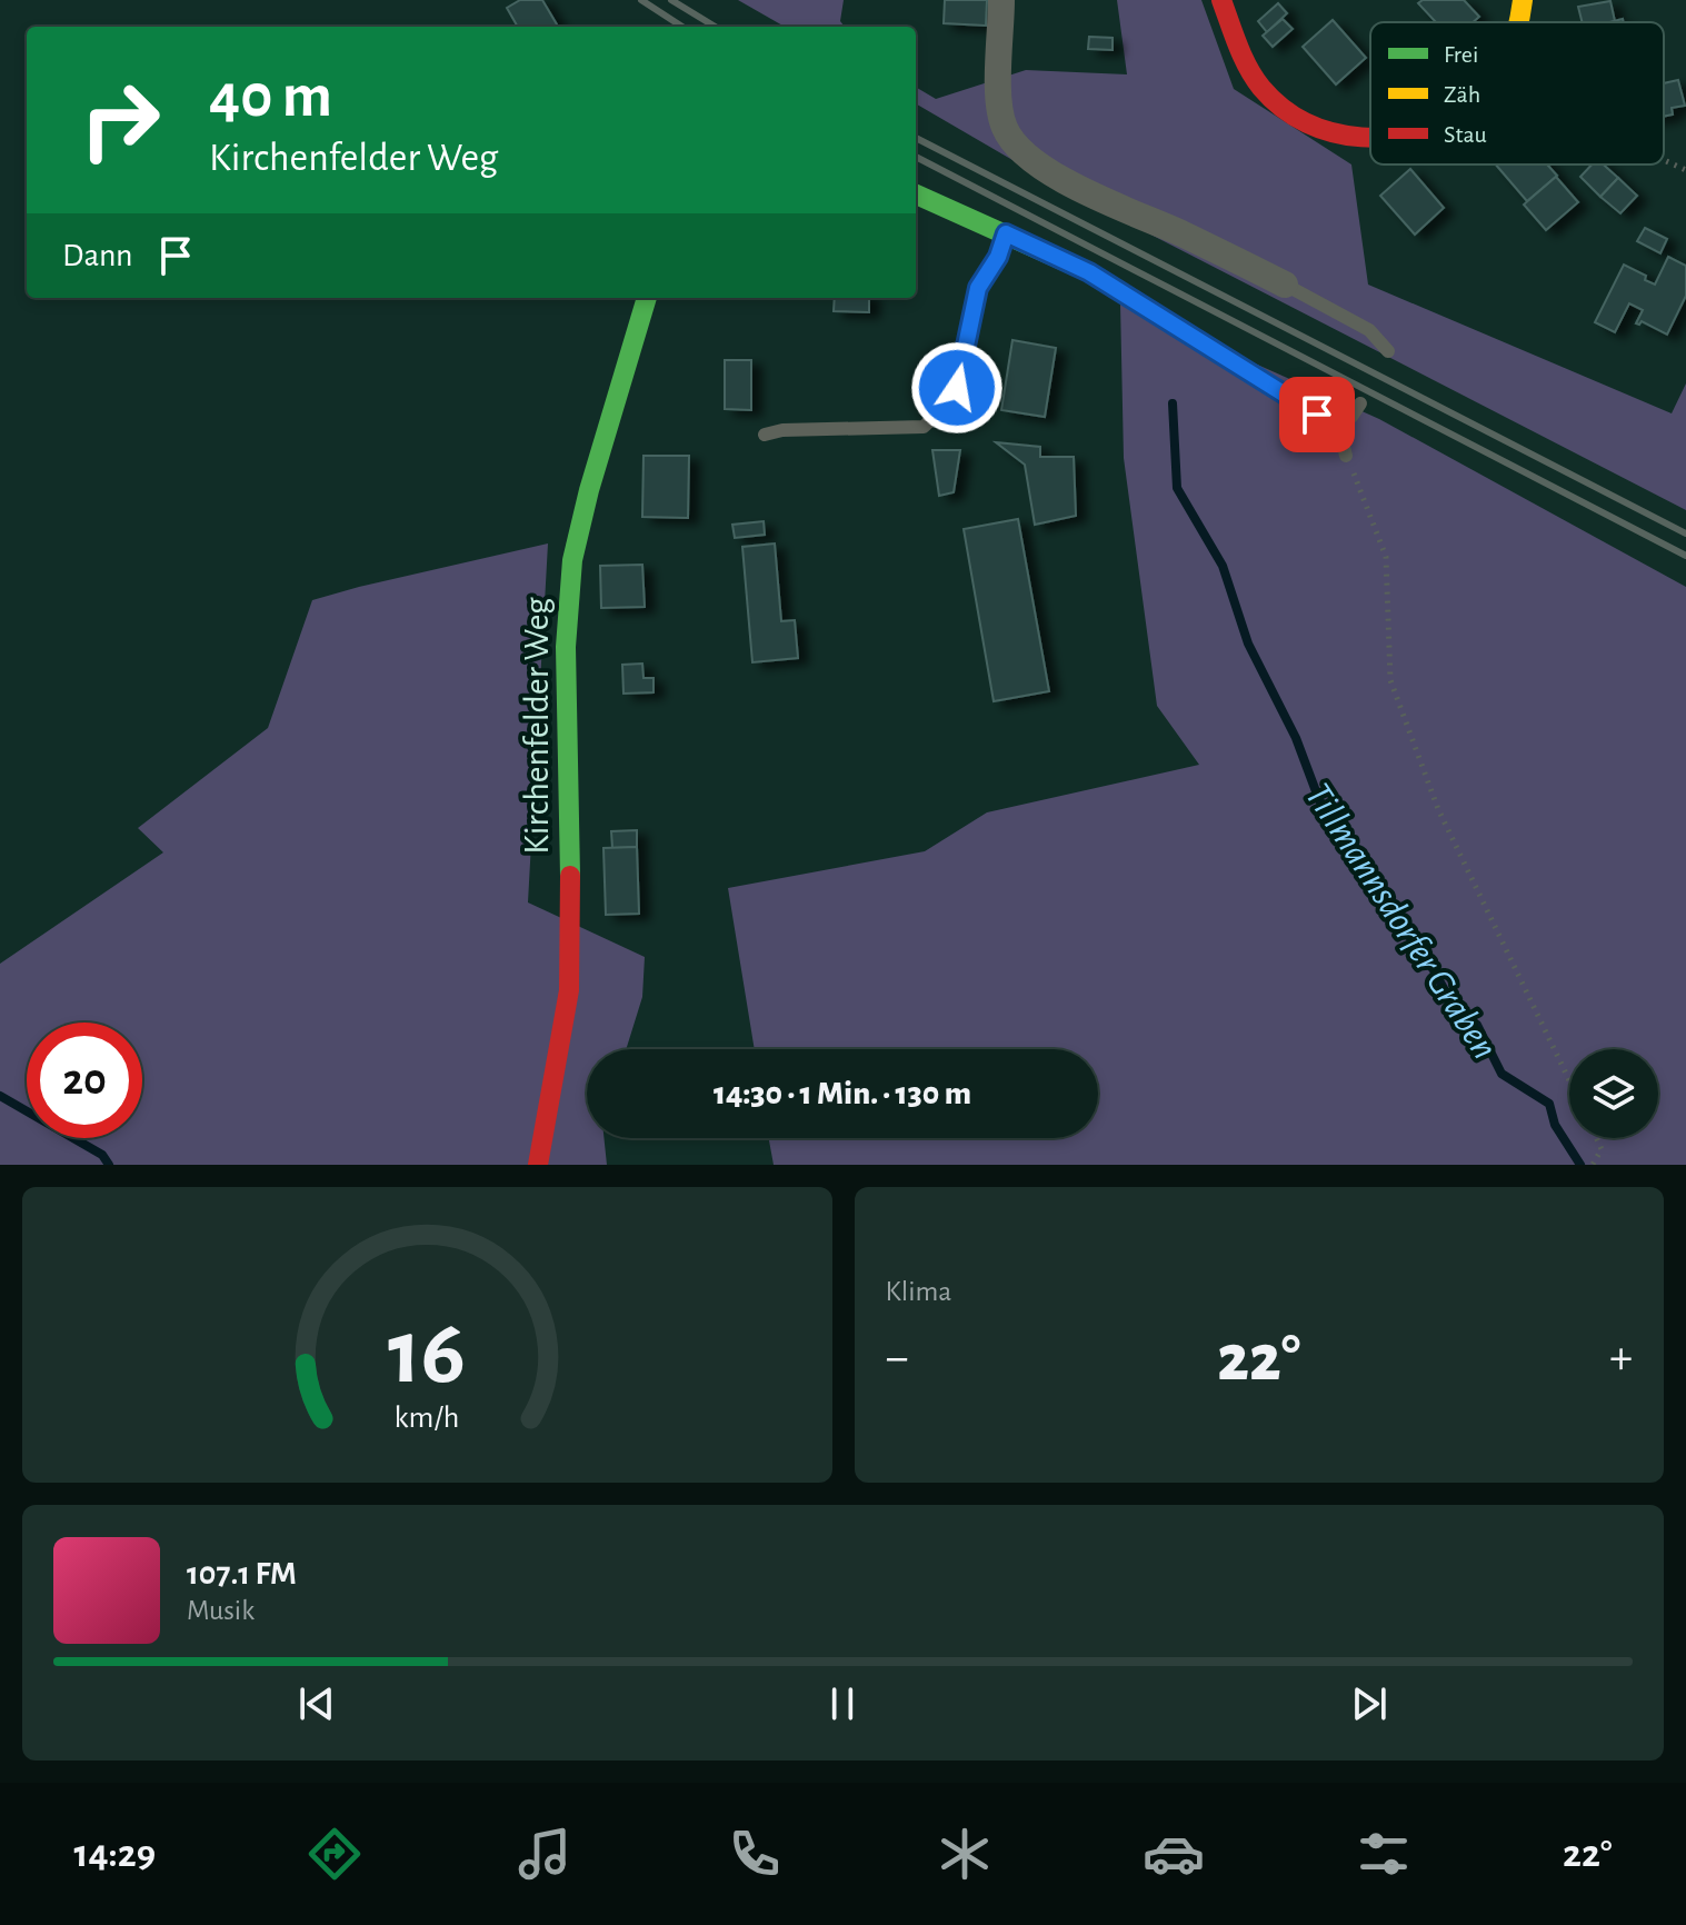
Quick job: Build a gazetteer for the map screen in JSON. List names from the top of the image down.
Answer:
{
  "streets": {
    "street": ["Kirchenfelder Weg"]
  },
  "water": ["Tillmannsdorfer Graben"],
  "legend": ["Frei", "Zäh", "Stau"],
  "page": {
    "turn": ["40 m", "Kirchenfelder Weg"],
    "then": "Dann",
    "limit": "20",
    "trip": "14:30 · 1 Min. · 130 m",
    "tile": "Klima",
    "heat": ["−", "22°", "+"],
    "song": ["107.1 FM", "Musik"],
    "tabs": ["14:29", "22°"],
    "gauge": ["16", "km/h"]
  }
}
